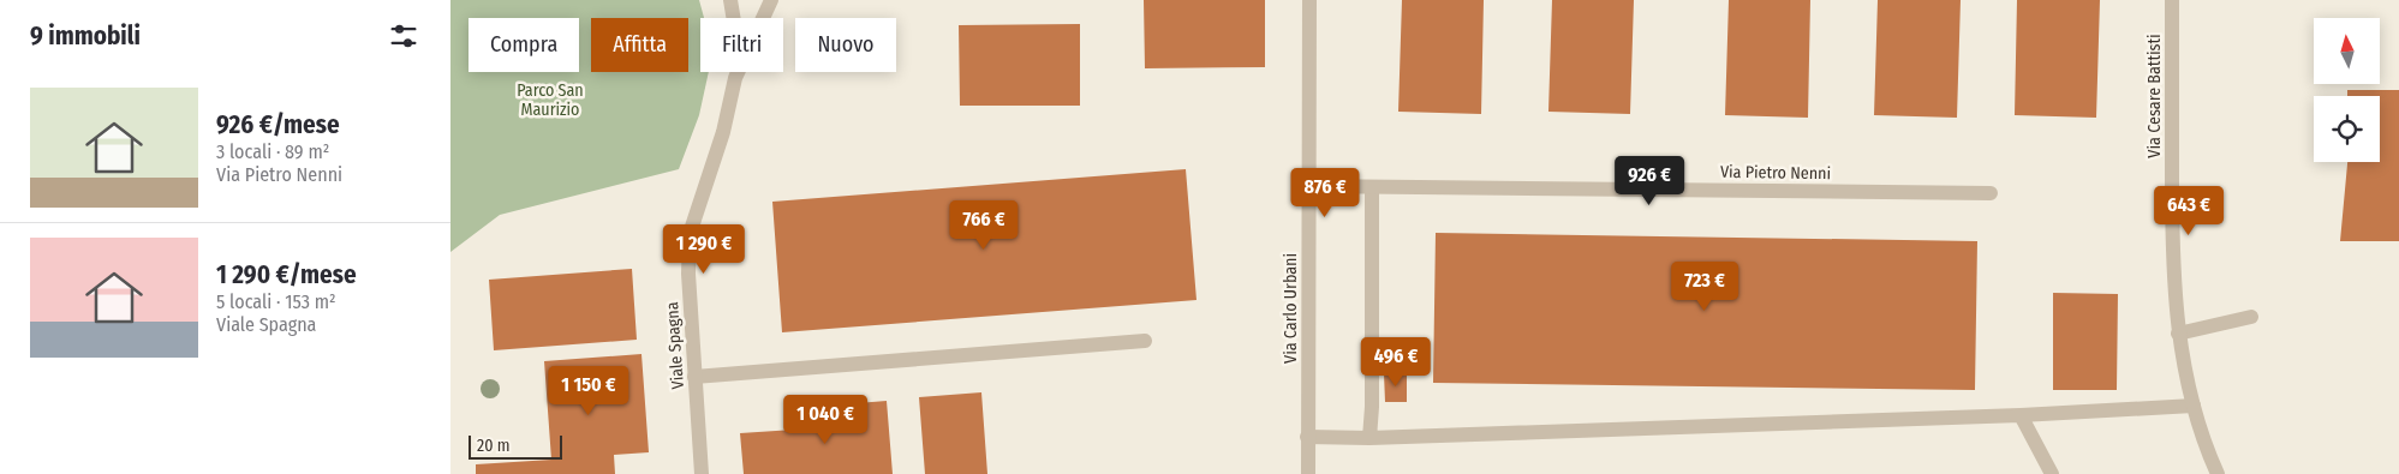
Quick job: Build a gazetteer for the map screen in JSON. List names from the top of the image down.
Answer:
{
  "streets": {
    "street": [
      "Via Cesare Battisti",
      "Via Pietro Nenni",
      "Via Carlo Urbani",
      "Viale Spagna"
    ]
  },
  "crossings": [
    ["Via Pietro Nenni", "Via Carlo Urbani"]
  ],
  "parks": ["Parco San Maurizio"],
  "scale_bar": "20 m",
  "north": "top",
  "page": {
    "heading": "9 immobili",
    "chip": [
      "Compra",
      "Affitta",
      "Filtri",
      "Nuovo"
    ],
    "list": [
      {
        "name": "926 €/mese",
        "note": "3 locali · 89 m² · Via Pietro Nenni"
      },
      {
        "name": "1 290 €/mese",
        "note": "5 locali · 153 m² · Viale Spagna"
      }
    ],
    "price": [
      "926 €",
      "876 €",
      "643 €",
      "766 €",
      "1 290 €",
      "723 €",
      "496 €",
      "1 150 €",
      "1 040 €"
    ],
    "scale": "20 m"
  }
}
